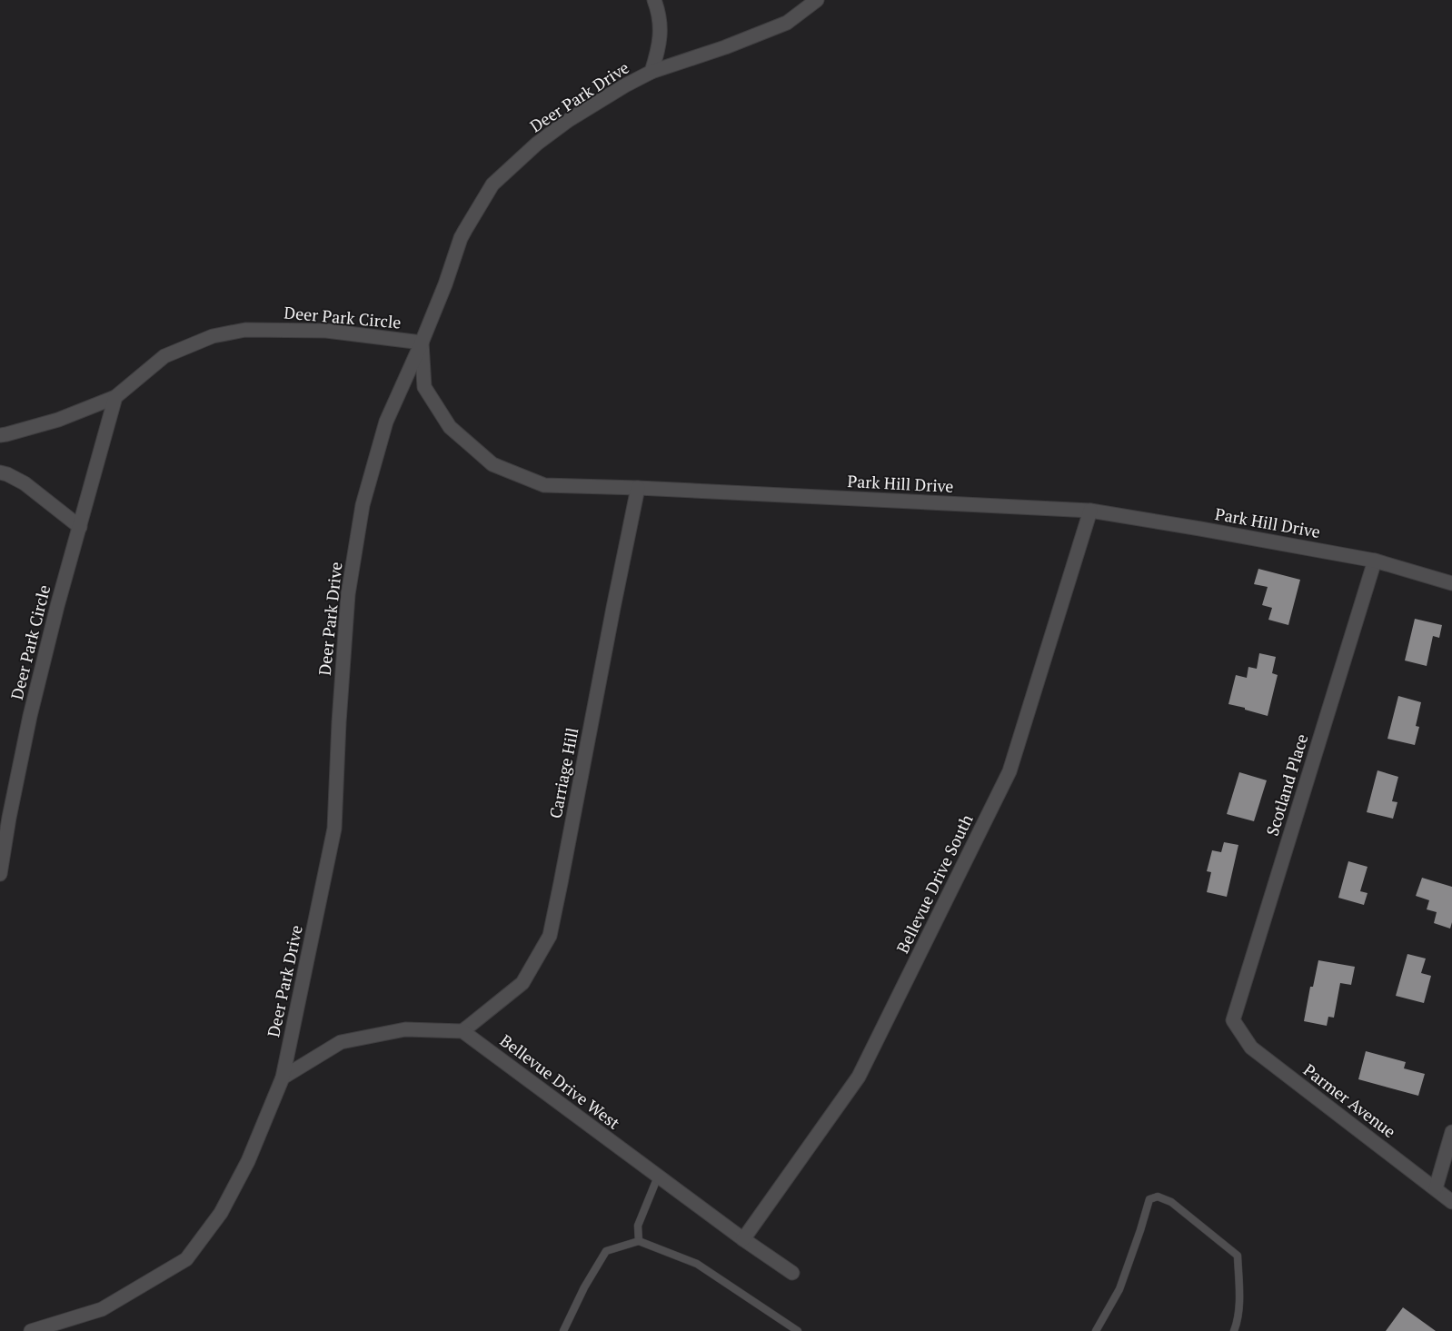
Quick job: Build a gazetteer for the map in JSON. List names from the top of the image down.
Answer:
{
  "streets": {
    "street": [
      "Deer Park Drive",
      "Deer Park Circle",
      "Park Hill Drive",
      "Carriage Hill",
      "Scotland Place",
      "Bellevue Drive South",
      "Bellevue Drive West",
      "Parmer Avenue"
    ]
  },
  "crossings": [
    ["Deer Park Drive", "Deer Park Circle"],
    ["Deer Park Drive", "Park Hill Drive"],
    ["Deer Park Circle", "Park Hill Drive"],
    ["Park Hill Drive", "Carriage Hill"],
    ["Park Hill Drive", "Scotland Place"],
    ["Park Hill Drive", "Bellevue Drive South"],
    ["Carriage Hill", "Bellevue Drive West"],
    ["Scotland Place", "Parmer Avenue"],
    ["Bellevue Drive South", "Bellevue Drive West"]
  ]
}
